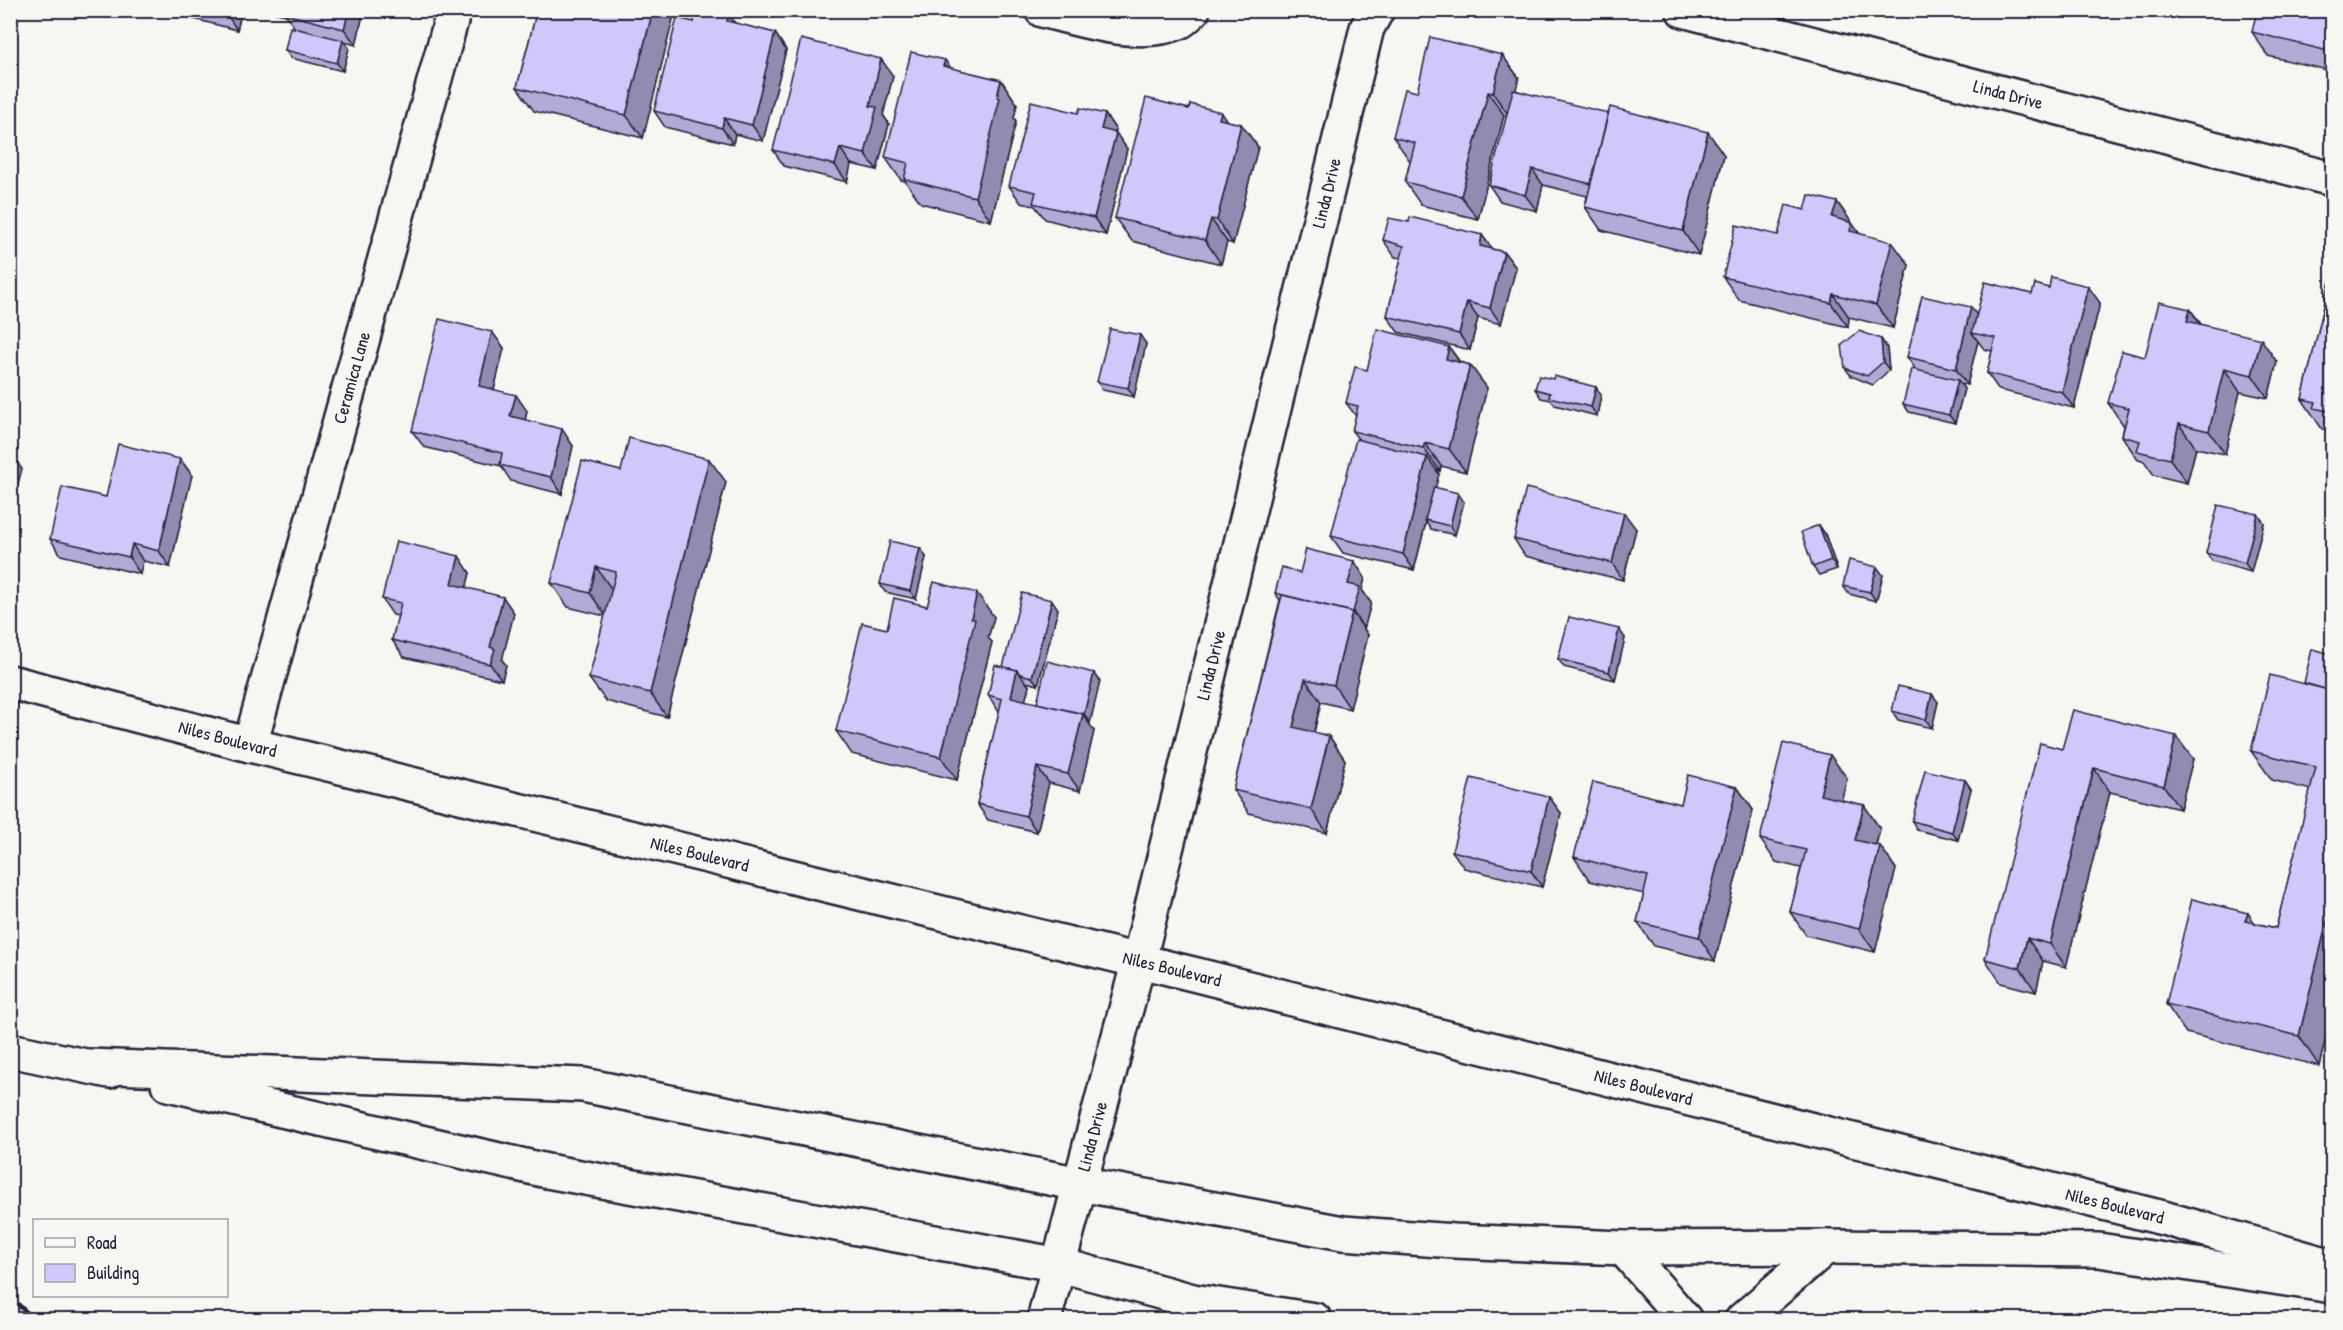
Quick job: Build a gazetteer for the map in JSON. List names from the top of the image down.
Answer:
{
  "streets": {
    "street": ["Linda Drive", "Ceramica Lane", "Niles Boulevard"]
  },
  "crossings": [
    ["Linda Drive", "Niles Boulevard"],
    ["Ceramica Lane", "Niles Boulevard"]
  ],
  "legend": ["Road", "Building"]
}
